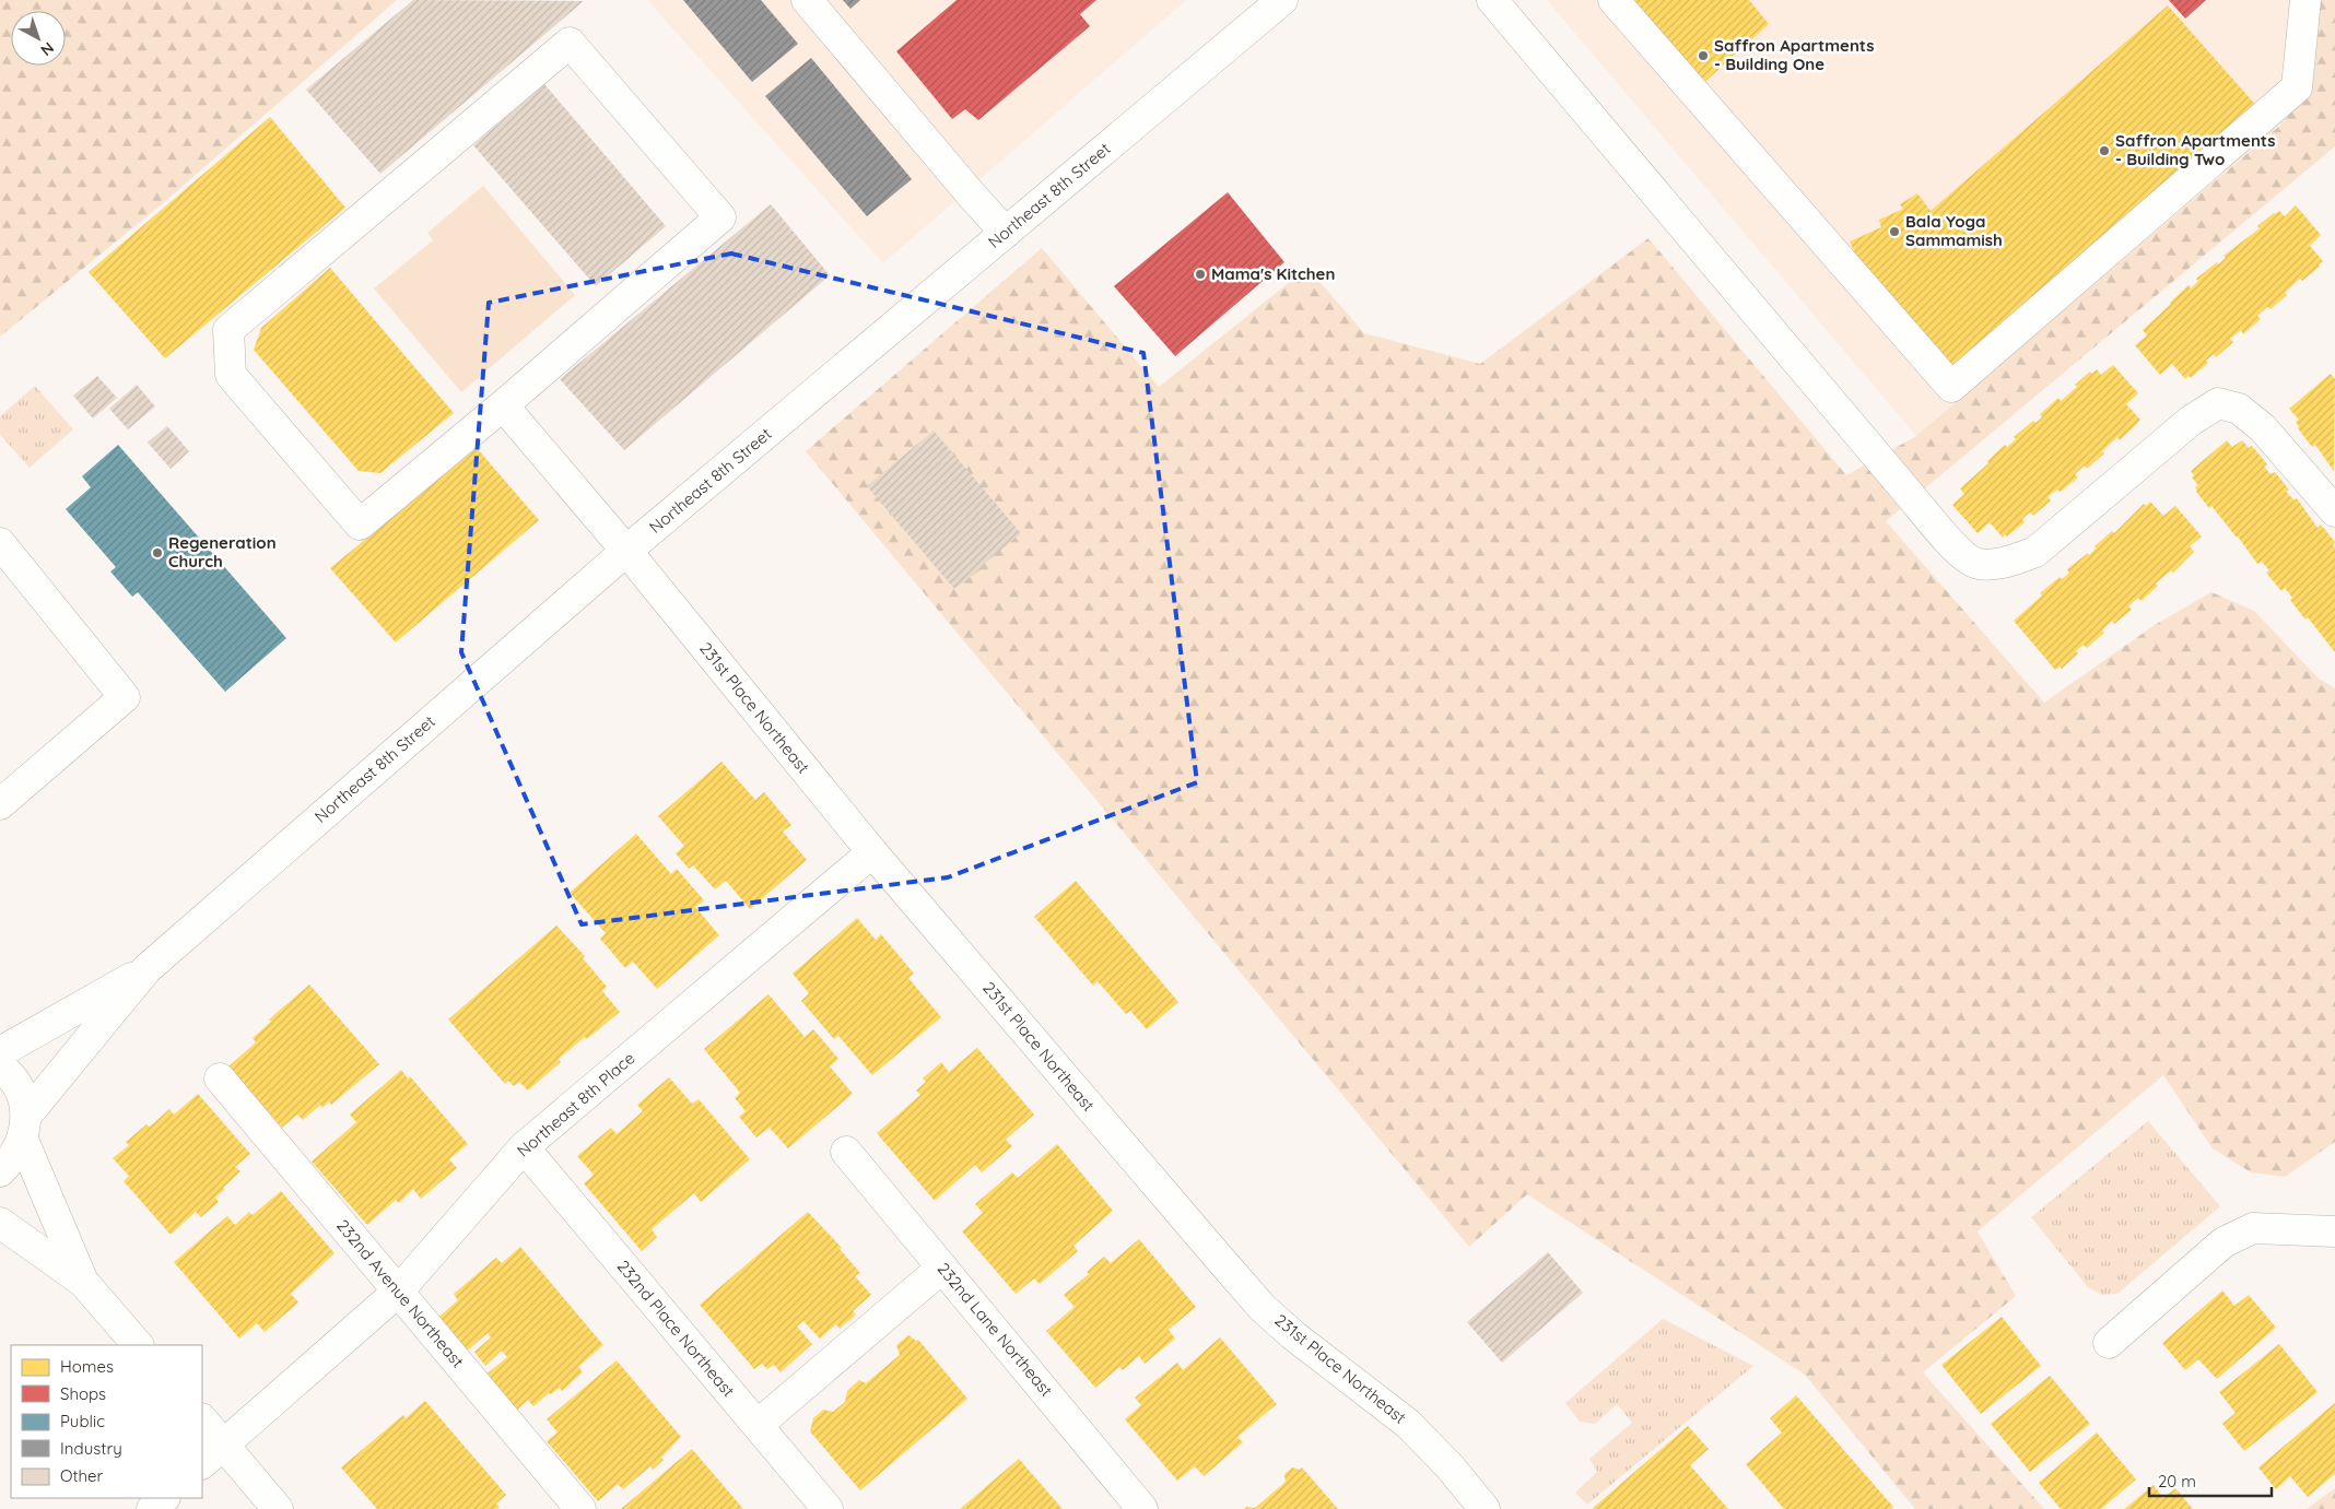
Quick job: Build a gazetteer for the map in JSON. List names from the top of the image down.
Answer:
{
  "streets": {
    "street": [
      "Northeast 8th Street",
      "231st Place Northeast",
      "Northeast 8th Place",
      "232nd Avenue Northeast",
      "232nd Place Northeast",
      "232nd Lane Northeast"
    ]
  },
  "crossings": [
    ["Northeast 8th Street", "231st Place Northeast"],
    ["231st Place Northeast", "Northeast 8th Place"],
    ["Northeast 8th Place", "232nd Avenue Northeast"],
    ["Northeast 8th Place", "232nd Place Northeast"]
  ],
  "places": [
    "Saffron Apartments - Building One",
    "Saffron Apartments - Building Two",
    "Bala Yoga Sammamish",
    "Mama's Kitchen",
    "Regeneration Church"
  ],
  "legend": [
    "Homes",
    "Shops",
    "Public",
    "Industry",
    "Other"
  ],
  "scale_bar": "20 m",
  "north": "bottom right"
}
